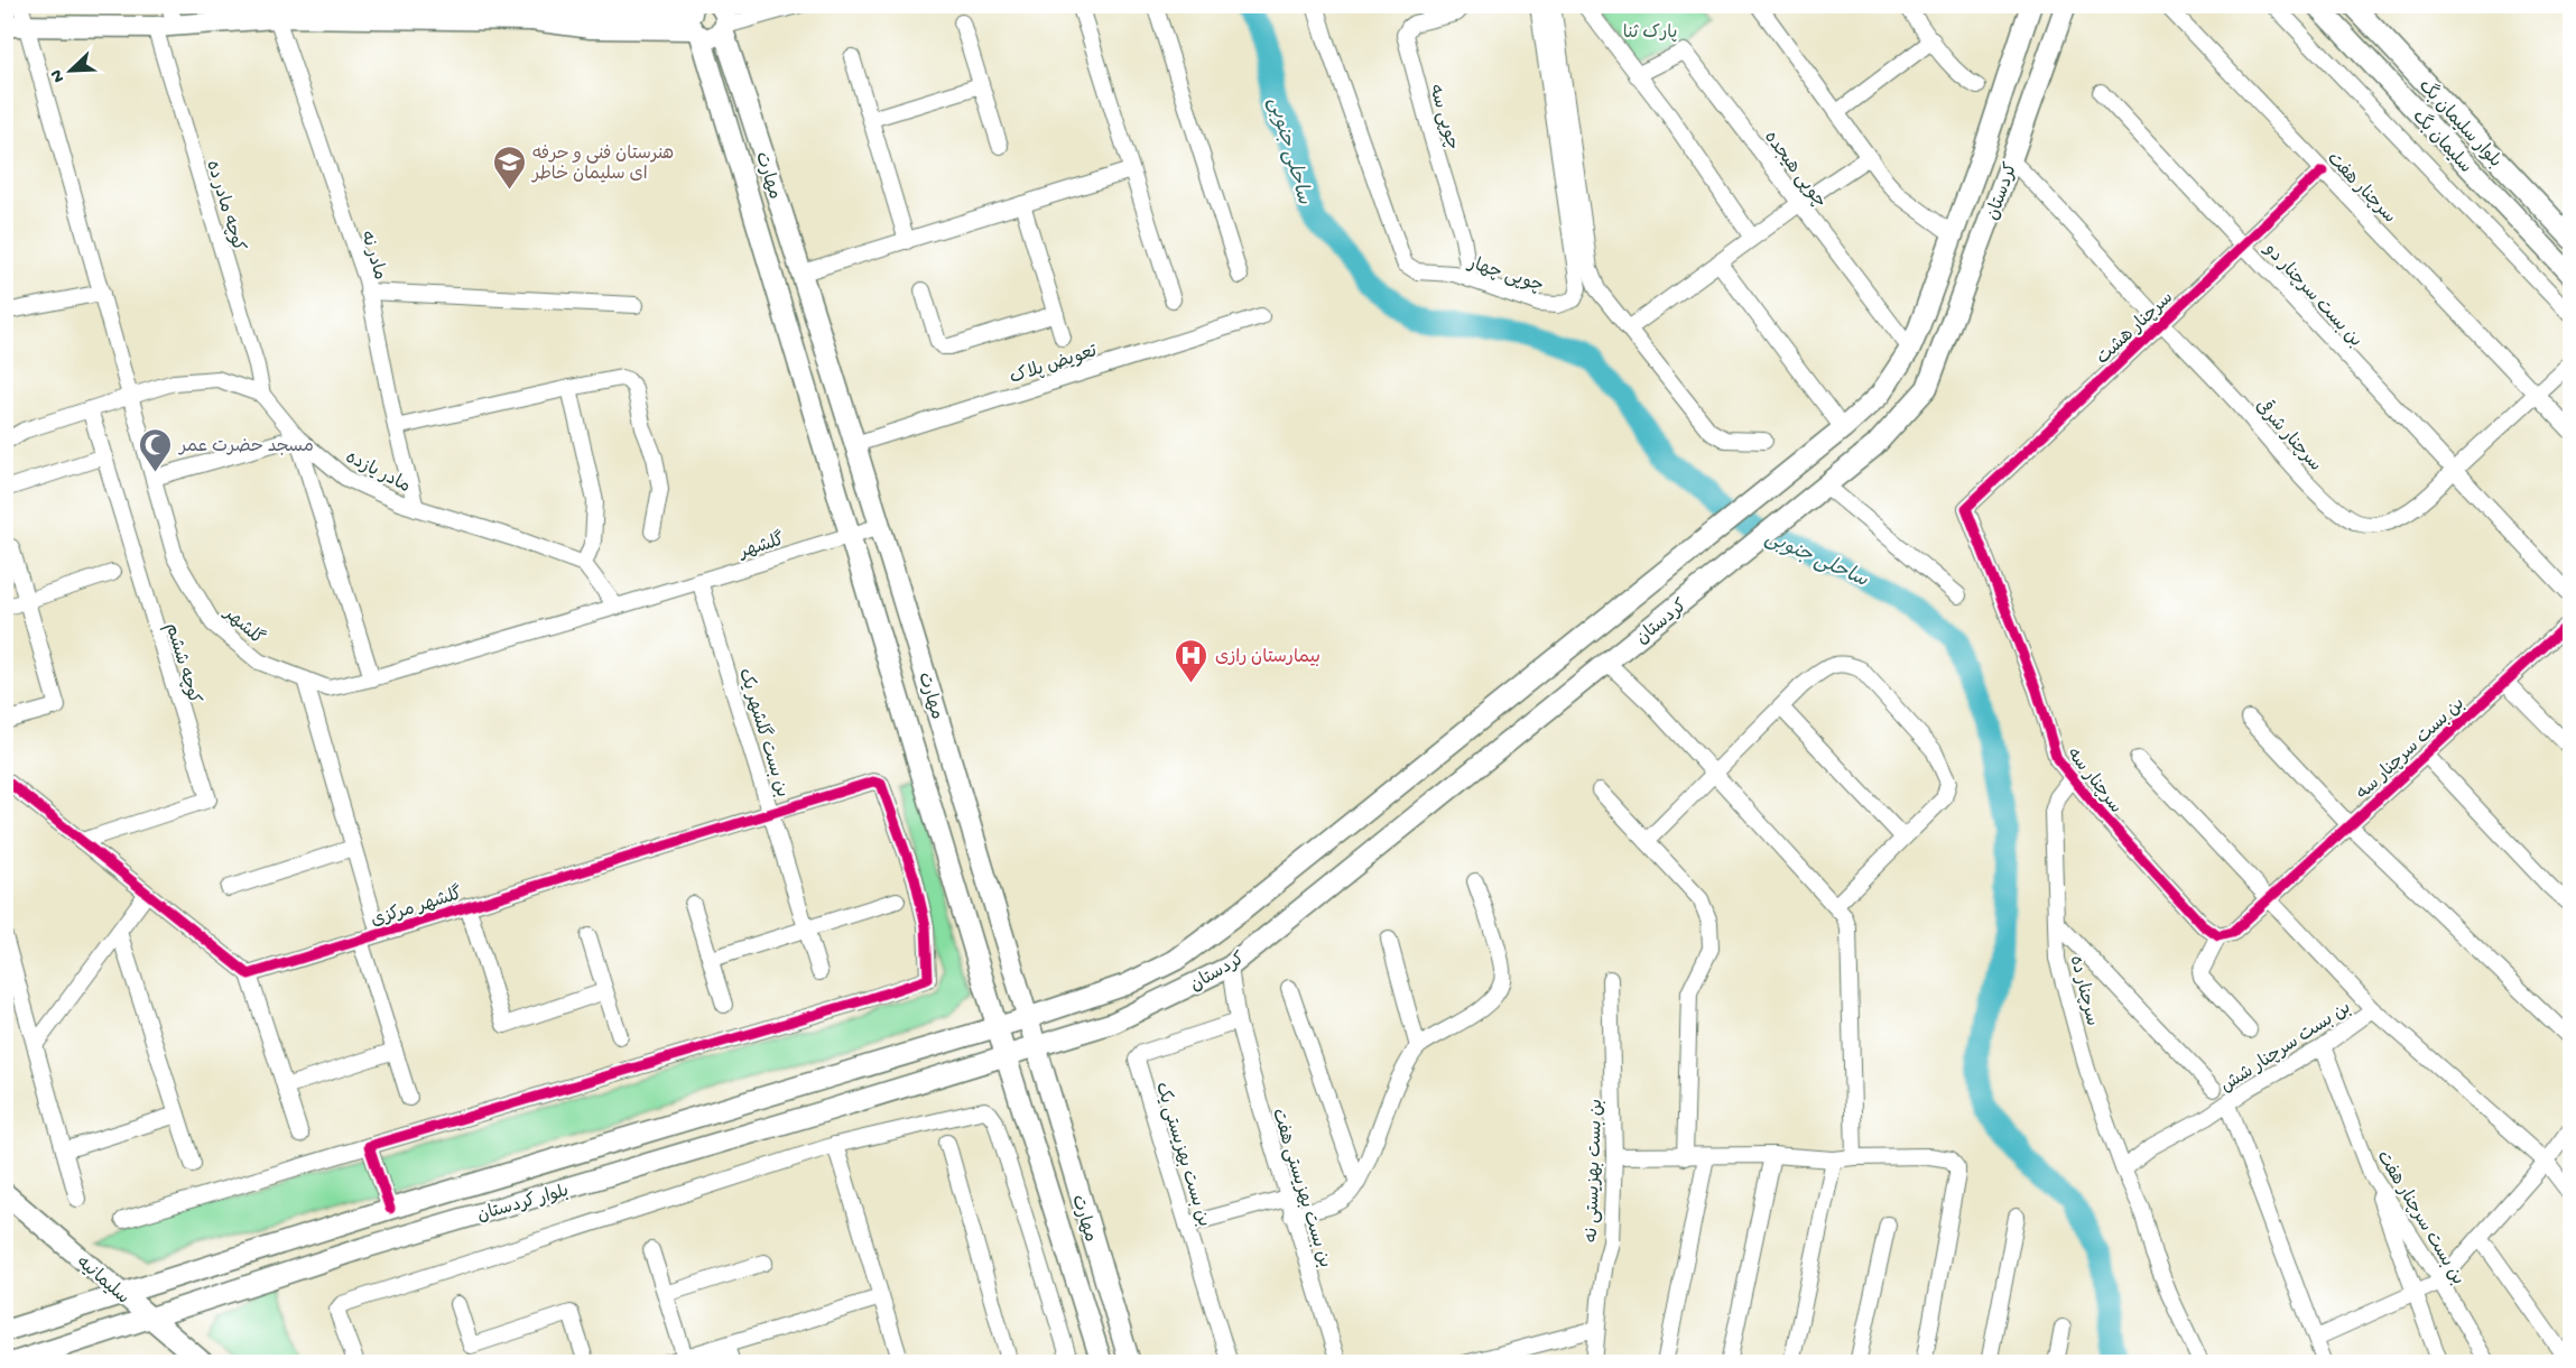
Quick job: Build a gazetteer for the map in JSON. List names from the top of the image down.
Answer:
{
  "streets": {
    "main road": [
      "بلوار سلیمان بگ",
      "سلیمان بگ",
      "مهارت",
      "کردستان",
      "بلوار کردستان",
      "سلیمانیه"
    ],
    "street": [
      "چوپی سه",
      "چوپی هیجده",
      "سرچنار هفت",
      "کوچه مادر ده",
      "مادر نه",
      "چوپی چهار",
      "بن بست سرچنار دو",
      "سرچنار هشت",
      "تعویض پلاک",
      "سرچنار شرقی",
      "مادر یازده",
      "گلشهر",
      "کوچه ششم",
      "بن بست گلشهر یک",
      "بن بست سرچنار سه",
      "سرچنار سه",
      "گلشهر مرکزی",
      "سرچنار ده",
      "بن بست سرچنار شش",
      "بن بست بهزیستی یک",
      "بن بست بهزیستی نه",
      "بن بست بهزیستی هفت",
      "بن بست سرچنار هفت"
    ]
  },
  "crossings": [
    ["چوپی سه", "چوپی چهار"],
    ["چوپی هیجده", "کردستان"],
    ["مهارت", "کردستان"],
    ["مهارت", "تعویض پلاک"],
    ["مهارت", "گلشهر"],
    ["مهارت", "بلوار کردستان"],
    ["سرچنار هفت", "سرچنار هشت"],
    ["سرچنار هفت", "سرچنار شرقی"],
    ["کردستان", "سرچنار شرقی"],
    ["کردستان", "بن بست بهزیستی هفت"],
    ["کردستان", "بلوار کردستان"],
    ["کوچه مادر ده", "مادر یازده"],
    ["مادر نه", "مادر یازده"],
    ["بن بست سرچنار دو", "سرچنار هشت"],
    ["بن بست سرچنار دو", "سرچنار شرقی"],
    ["سرچنار هشت", "سرچنار شرقی"],
    ["سرچنار هشت", "سرچنار سه"],
    ["گلشهر", "بن بست گلشهر یک"],
    ["بن بست گلشهر یک", "گلشهر مرکزی"],
    ["بن بست سرچنار سه", "بن بست سرچنار شش"],
    ["سرچنار سه", "سرچنار ده"],
    ["سرچنار ده", "بن بست سرچنار شش"],
    ["بن بست سرچنار شش", "بن بست سرچنار هفت"],
    ["بن بست بهزیستی یک", "بن بست بهزیستی هفت"],
    ["بلوار کردستان", "سلیمانیه"]
  ],
  "water": ["ساحلی جنوبی"],
  "parks": ["پارک ثنا"],
  "places": {
    "school or university": ["هنرستان فنی و حرفه ای سلیمان خاطر"],
    "mosque": ["مسجد حضرت عمر"],
    "hospital": ["بیمارستان رازی"]
  },
  "north": "bottom left"
}
